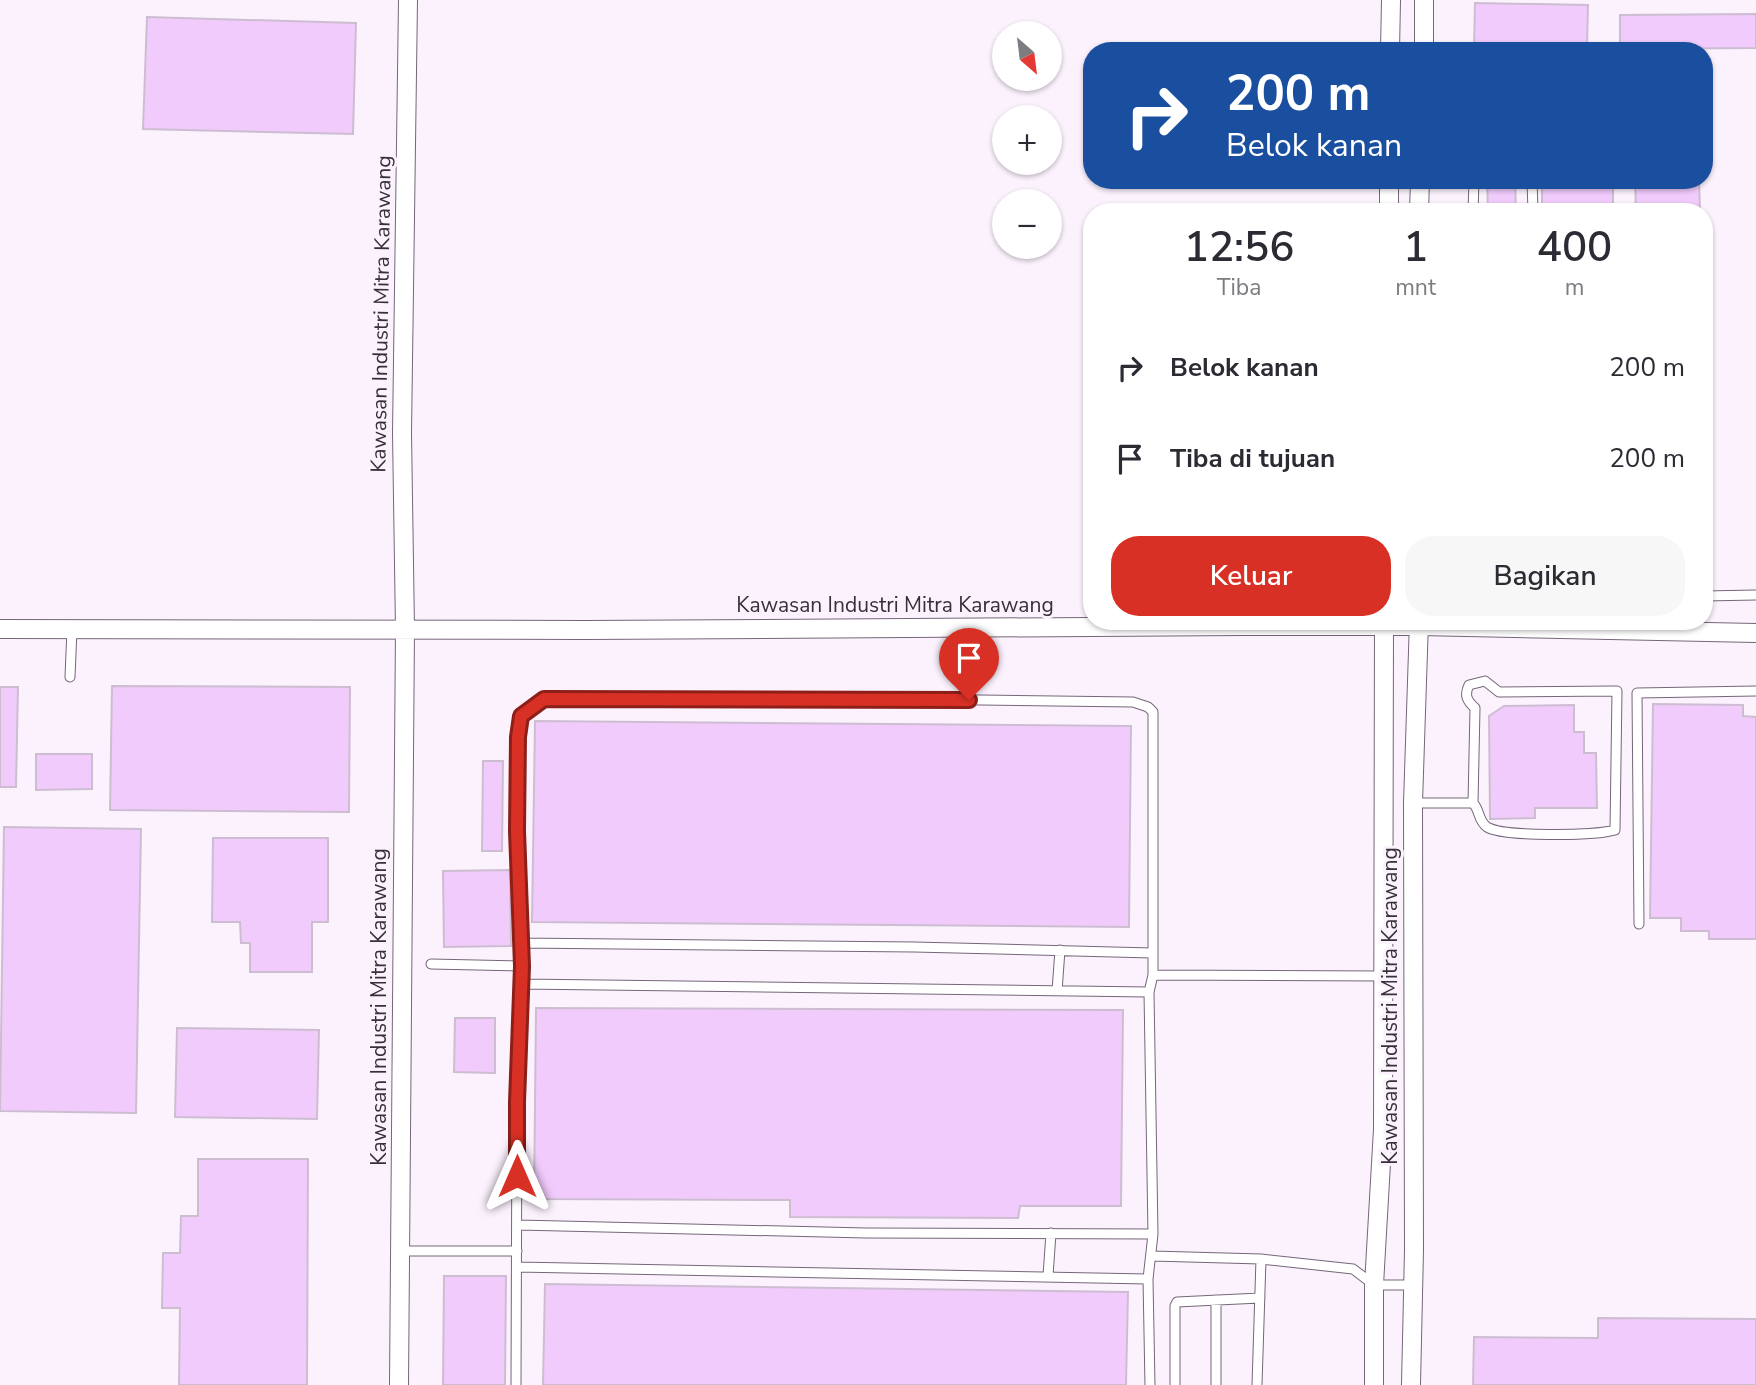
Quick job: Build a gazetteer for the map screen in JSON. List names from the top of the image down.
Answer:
{
  "streets": {
    "street": ["Kawasan Industri Mitra Karawang"]
  },
  "north": "bottom right",
  "page": {
    "map_buttons": ["+", "−"],
    "turn": ["200 m", "Belok kanan"],
    "eta": [
      "12:56",
      "Tiba",
      "1",
      "mnt",
      "400",
      "m"
    ],
    "list": [
      {
        "name": "Belok kanan",
        "value": "200 m"
      },
      {
        "name": "Tiba di tujuan",
        "value": "200 m"
      }
    ],
    "buttons": ["Keluar", "Bagikan"]
  }
}
